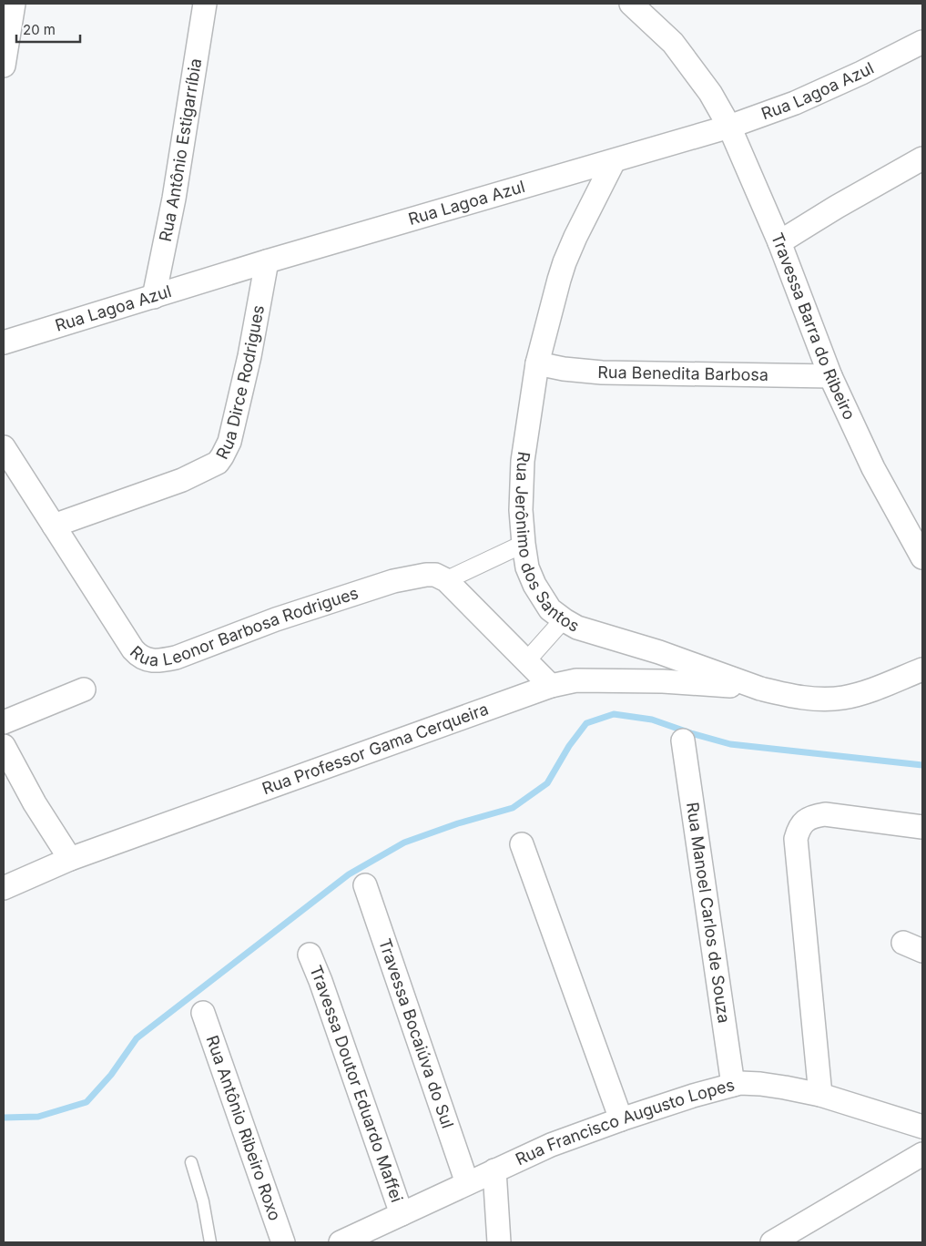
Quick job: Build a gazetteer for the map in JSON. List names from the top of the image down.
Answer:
{
  "streets": {
    "street": [
      "Rua Lagoa Azul",
      "Rua Antônio Estigarríbia",
      "Travessa Barra do Ribeiro",
      "Rua Benedita Barbosa",
      "Rua Dirce Rodrigues",
      "Rua Jerônimo dos Santos",
      "Rua Leonor Barbosa Rodrigues",
      "Rua Professor Gama Cerqueira",
      "Rua Manoel Carlos de Souza",
      "Travessa Bocaiúva do Sul",
      "Travessa Doutor Eduardo Maffei",
      "Rua Francisco Augusto Lopes",
      "Rua Antônio Ribeiro Roxo"
    ]
  },
  "crossings": [
    ["Rua Lagoa Azul", "Rua Antônio Estigarríbia"],
    ["Rua Lagoa Azul", "Travessa Barra do Ribeiro"],
    ["Rua Lagoa Azul", "Rua Dirce Rodrigues"],
    ["Rua Lagoa Azul", "Rua Jerônimo dos Santos"],
    ["Travessa Barra do Ribeiro", "Rua Benedita Barbosa"],
    ["Rua Benedita Barbosa", "Rua Jerônimo dos Santos"],
    ["Rua Dirce Rodrigues", "Rua Leonor Barbosa Rodrigues"],
    ["Rua Jerônimo dos Santos", "Rua Professor Gama Cerqueira"],
    ["Rua Manoel Carlos de Souza", "Rua Francisco Augusto Lopes"],
    ["Travessa Bocaiúva do Sul", "Rua Francisco Augusto Lopes"],
    ["Travessa Doutor Eduardo Maffei", "Rua Francisco Augusto Lopes"]
  ],
  "scale_bar": "20 m"
}
